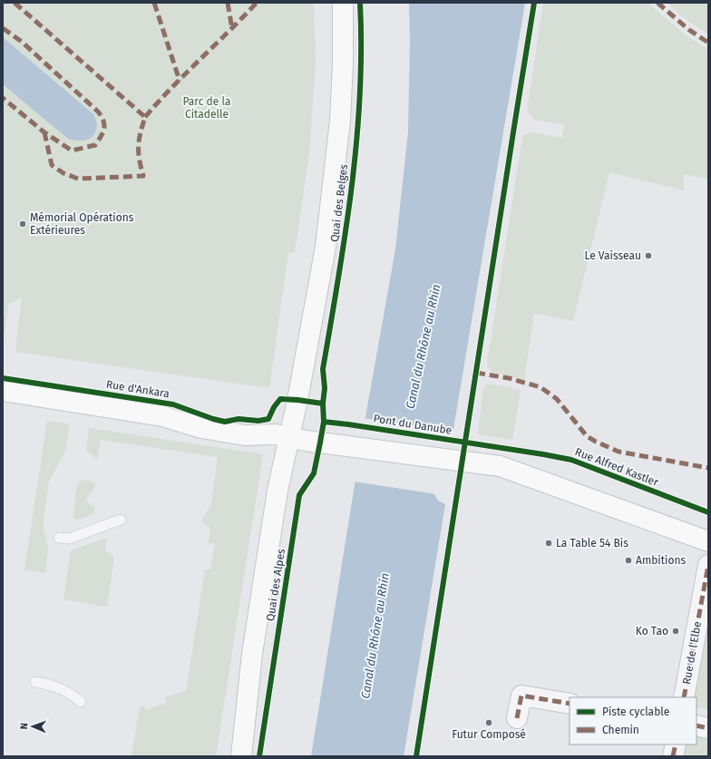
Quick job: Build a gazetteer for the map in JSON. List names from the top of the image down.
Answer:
{
  "streets": {
    "main road": ["Quai des Belges", "Quai des Alpes"],
    "street": ["Rue de l'Elbe"],
    "cycle path": ["Rue d'Ankara", "Pont du Danube"]
  },
  "crossings": [
    ["Quai des Belges", "Quai des Alpes"]
  ],
  "water": ["Canal du Rhône au Rhin"],
  "parks": ["Parc de la Citadelle"],
  "places": [
    "Mémorial Opérations Extérieures",
    "Le Vaisseau",
    "La Table 54 Bis",
    "Ambitions",
    "Ko Tao",
    "Futur Composé"
  ],
  "legend": ["Piste cyclable", "Chemin"],
  "north": "left"
}
